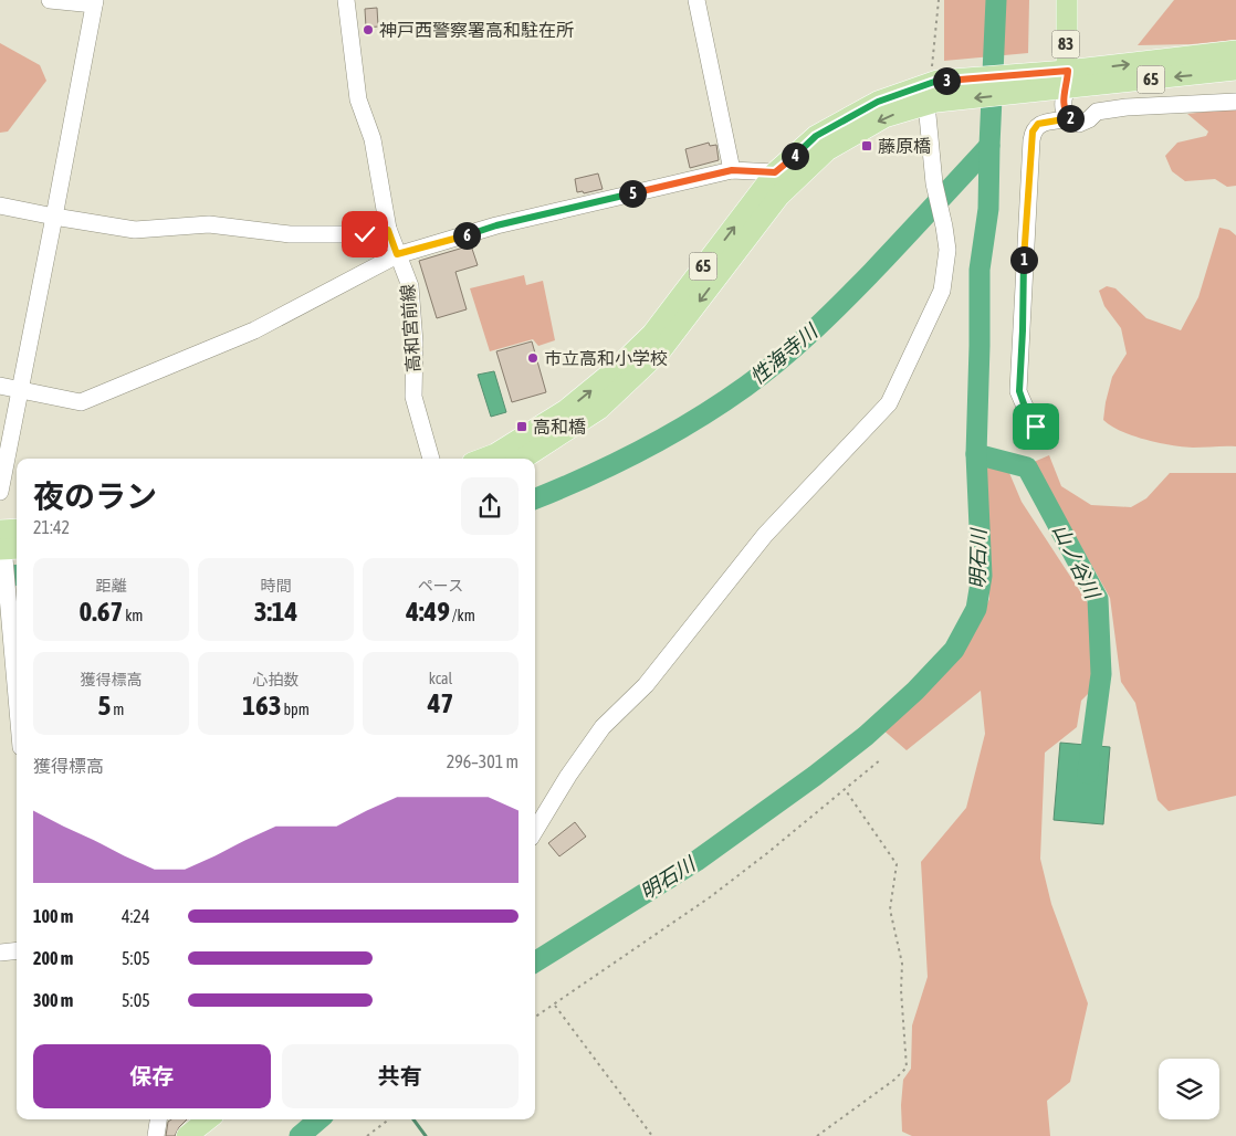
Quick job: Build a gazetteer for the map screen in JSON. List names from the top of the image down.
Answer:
{
  "streets": {
    "main road": ["83", "65"],
    "street": ["高和宮前線"]
  },
  "crossings": [
    ["83", "65"]
  ],
  "water": ["性海寺川", "明石川", "山ノ谷川"],
  "places": {
    "other": ["神戸西警察署高和駐在所", "市立高和小学校"],
    "transit": ["藤原橋", "高和橋"]
  },
  "page": {
    "pins": [
      "3",
      "2",
      "4",
      "5",
      "6",
      "1"
    ],
    "heading": ["夜のラン", "21:42"],
    "stats": [
      ["距離", "0.67 km"],
      ["時間", "3:14"],
      ["ペース", "4:49 /km"],
      ["獲得標高", "5 m"],
      ["心拍数", "163 bpm"],
      ["kcal", "47"]
    ],
    "chart": ["獲得標高", "296–301 m"],
    "list": [
      {
        "name": "100 m",
        "note": "4:24"
      },
      {
        "name": "200 m",
        "note": "5:05"
      },
      {
        "name": "300 m",
        "note": "5:05"
      }
    ],
    "buttons": ["保存", "共有"]
  }
}
